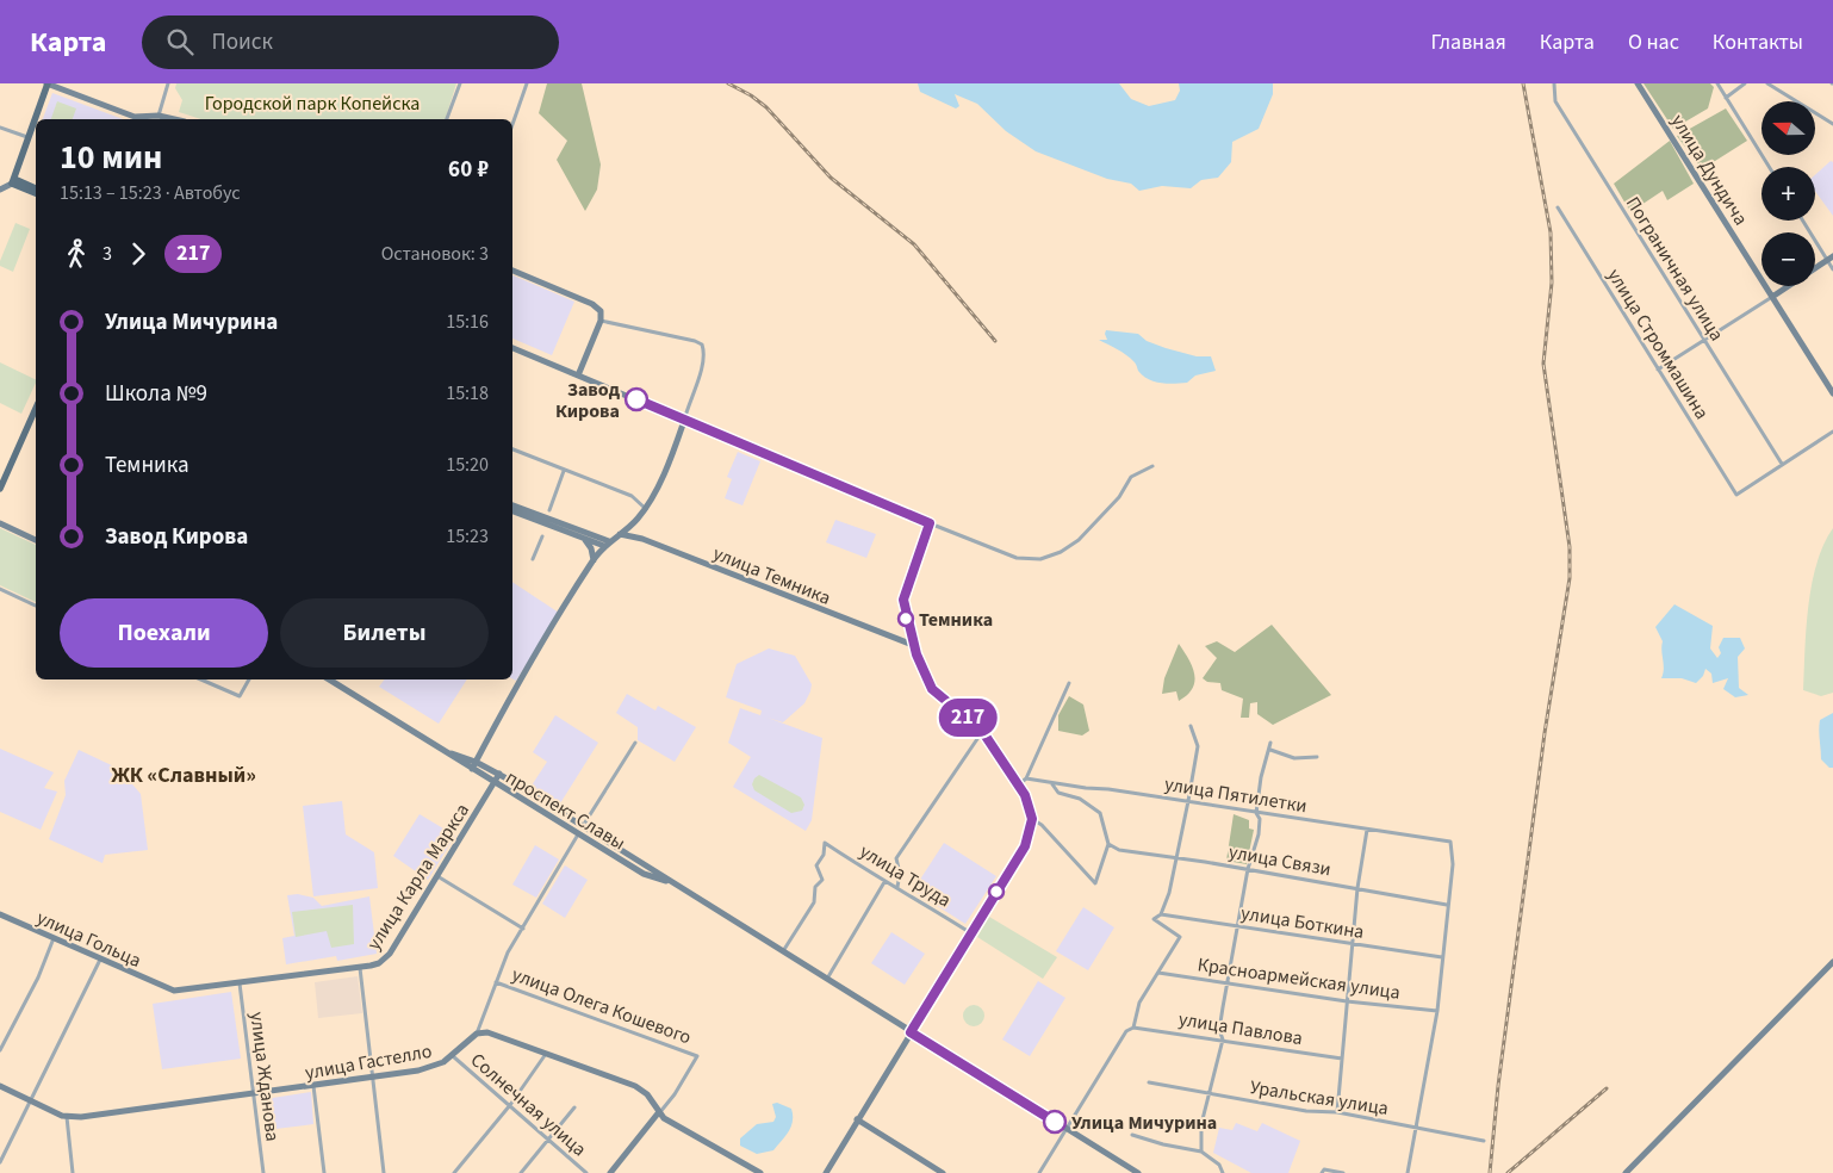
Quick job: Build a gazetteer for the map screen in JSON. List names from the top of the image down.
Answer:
{
  "streets": {
    "street": [
      "улица Дундича",
      "Пограничная улица",
      "улица Строммашина",
      "улица Темника",
      "улица Пятилетки",
      "проспект Славы",
      "улица Связи",
      "улица Труда",
      "улица Карла Маркса",
      "улица Боткина",
      "улица Гольца",
      "Красноармейская улица",
      "улица Олега Кошевого",
      "улица Павлова",
      "улица Гастелло",
      "улица Жданова",
      "Уральская улица",
      "Солнечная улица"
    ]
  },
  "crossings": [
    ["Пограничная улица", "улица Строммашина"],
    ["улица Пятилетки", "улица Связи"],
    ["проспект Славы", "улица Труда"],
    ["проспект Славы", "улица Карла Маркса"],
    ["проспект Славы", "улица Гастелло"],
    ["улица Карла Маркса", "улица Гольца"],
    ["улица Карла Маркса", "улица Жданова"],
    ["улица Олега Кошевого", "улица Гастелло"],
    ["улица Гастелло", "улица Жданова"],
    ["улица Гастелло", "Солнечная улица"]
  ],
  "districts": ["ЖК «Славный»"],
  "parks": ["Городской парк Копейска"],
  "places": ["Завод Кирова", "Темника", "Улица Мичурина"],
  "lines": ["bus line 217"],
  "north": "left",
  "page": {
    "header": "Карта",
    "search": "Поиск",
    "nav": [
      "Главная",
      "Карта",
      "О нас",
      "Контакты"
    ],
    "on_map": "217",
    "map_buttons": ["+", "−"],
    "heading": ["10 мин", "15:13 – 15:23 · Автобус", "60 ₽"],
    "legs": ["3", "217", "Остановок: 3"],
    "list": [
      {
        "name": "Улица Мичурина",
        "value": "15:16"
      },
      {
        "name": "Школа №9",
        "value": "15:18"
      },
      {
        "name": "Темника",
        "value": "15:20"
      },
      {
        "name": "Завод Кирова",
        "value": "15:23"
      }
    ],
    "buttons": ["Поехали", "Билеты"]
  }
}
